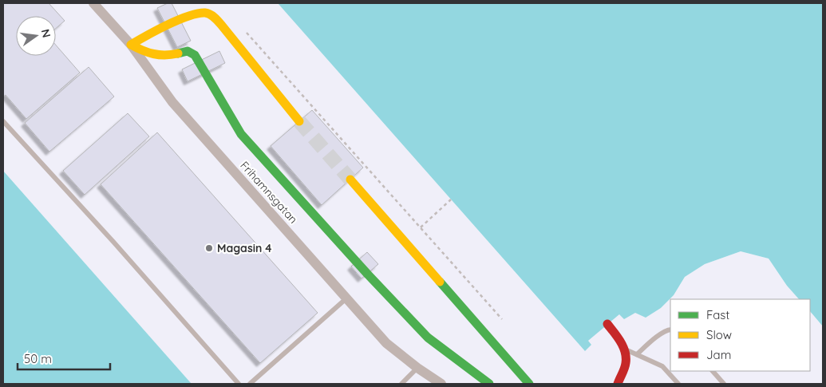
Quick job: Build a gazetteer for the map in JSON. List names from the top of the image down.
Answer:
{
  "streets": {
    "street": ["Frihamnsgatan"]
  },
  "places": ["Magasin 4"],
  "legend": ["Fast", "Slow", "Jam"],
  "scale_bar": "50 m",
  "north": "right"
}
